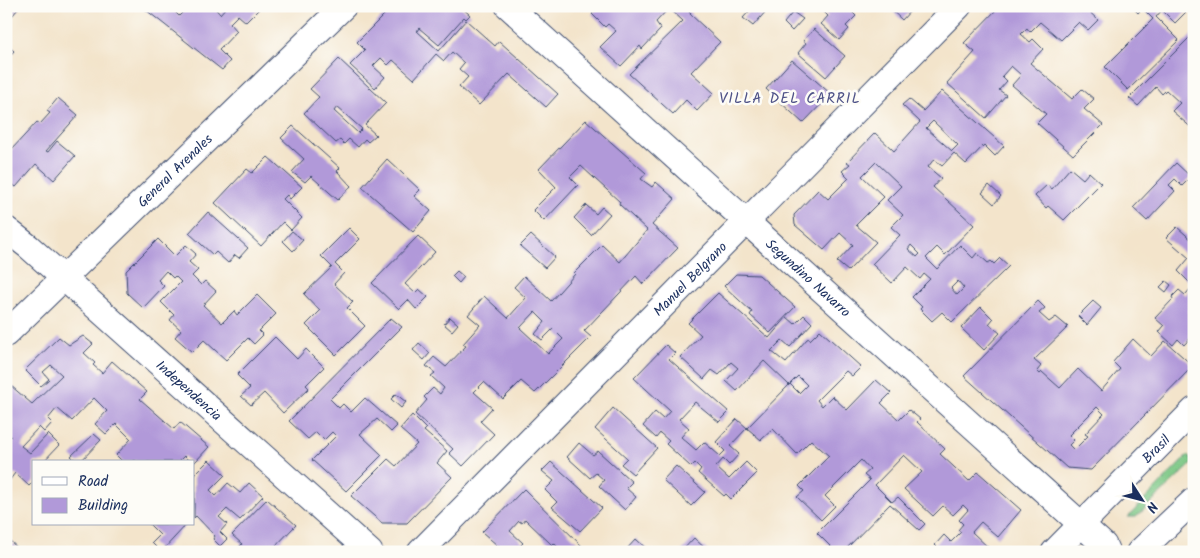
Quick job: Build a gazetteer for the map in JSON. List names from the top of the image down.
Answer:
{
  "streets": {
    "street": [
      "General Arenales",
      "Segundino Navarro",
      "Manuel Belgrano",
      "Independencia",
      "Brasil"
    ]
  },
  "crossings": [
    ["General Arenales", "Independencia"],
    ["Segundino Navarro", "Manuel Belgrano"],
    ["Segundino Navarro", "Brasil"]
  ],
  "districts": ["VILLA DEL CARRIL"],
  "legend": ["Road", "Building"],
  "north": "bottom right"
}
